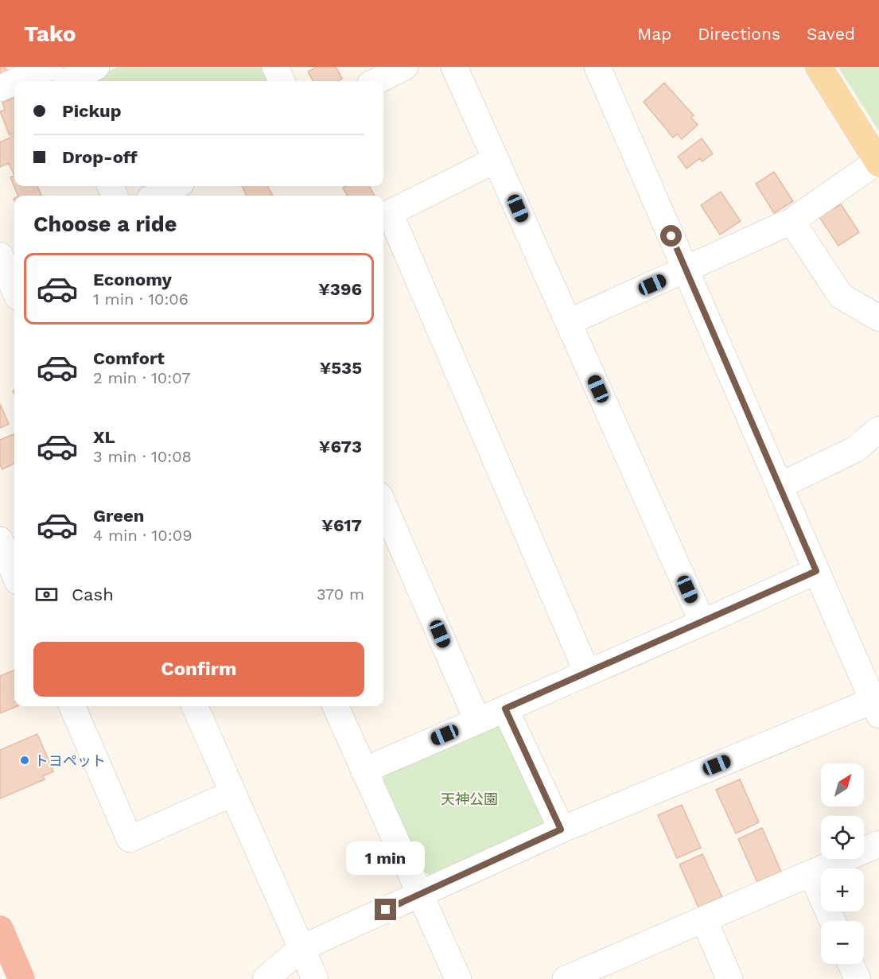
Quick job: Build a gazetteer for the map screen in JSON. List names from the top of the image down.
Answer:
{
  "parks": ["天神公園"],
  "places": ["トヨペット"],
  "north": "top right",
  "page": {
    "header": "Tako",
    "nav": ["Map", "Directions", "Saved"],
    "banner": ["Pickup", "Drop-off"],
    "heading": "Choose a ride",
    "list": [
      {
        "name": "Economy",
        "note": "1 min · 10:06",
        "value": "¥396"
      },
      {
        "name": "Comfort",
        "note": "2 min · 10:07",
        "value": "¥535"
      },
      {
        "name": "XL",
        "note": "3 min · 10:08",
        "value": "¥673"
      },
      {
        "name": "Green",
        "note": "4 min · 10:09",
        "value": "¥617"
      }
    ],
    "pay": ["Cash", "370 m"],
    "buttons": "Confirm",
    "map_buttons": ["+", "−"],
    "bubble": "1 min"
  }
}
